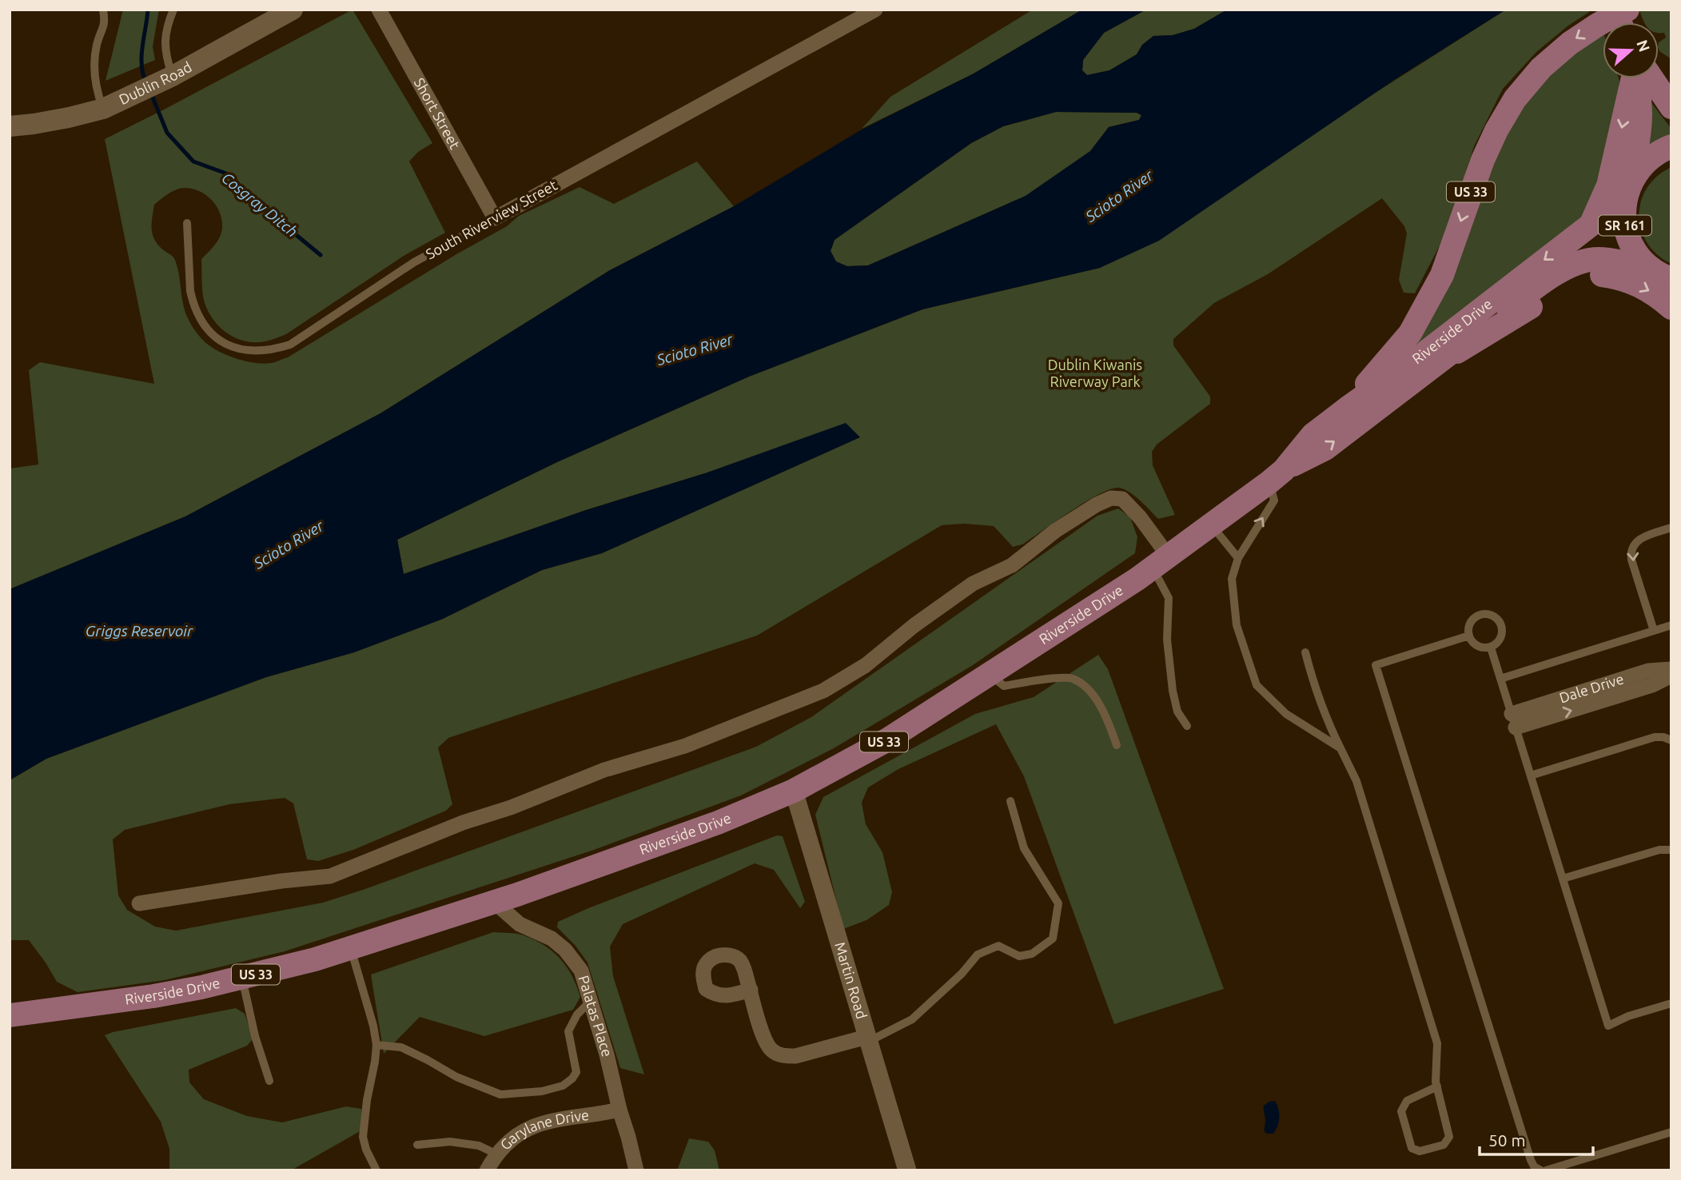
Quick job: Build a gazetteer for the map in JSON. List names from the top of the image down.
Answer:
{
  "streets": {
    "main road": [
      "Dublin Road",
      "US 33",
      "SR 161",
      "Riverside Drive"
    ],
    "street": [
      "Short Street",
      "South Riverview Street",
      "Dale Drive",
      "Martin Road",
      "Palatas Place",
      "Garylane Drive"
    ]
  },
  "crossings": [
    ["Short Street", "South Riverview Street"],
    ["US 33", "Riverside Drive"],
    ["SR 161", "Riverside Drive"],
    ["Riverside Drive", "Martin Road"],
    ["Riverside Drive", "Palatas Place"],
    ["Palatas Place", "Garylane Drive"]
  ],
  "water": ["Scioto River", "Cosgray Ditch", "Griggs Reservoir"],
  "parks": ["Dublin Kiwanis Riverway Park"],
  "scale_bar": "50 m",
  "north": "right"
}
